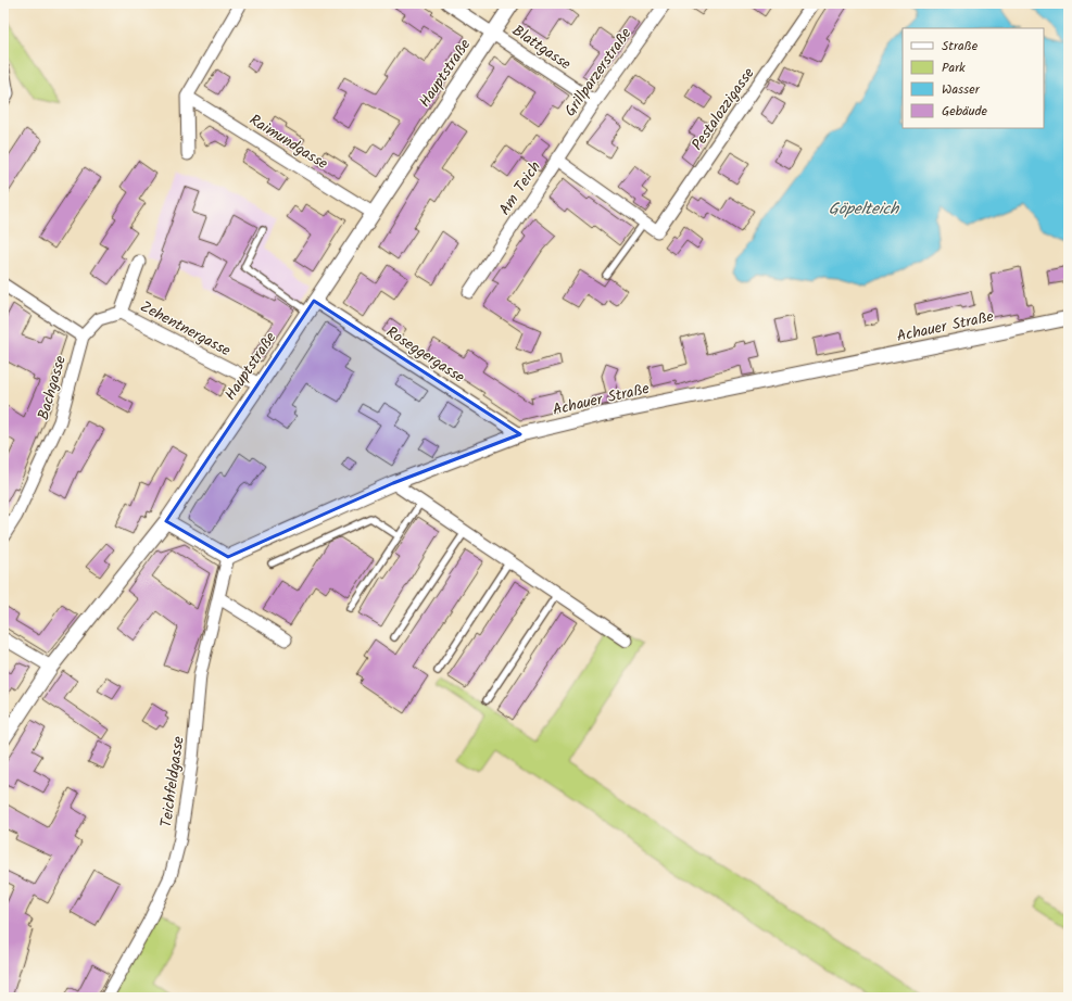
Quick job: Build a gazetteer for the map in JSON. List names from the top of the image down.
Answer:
{
  "streets": {
    "street": [
      "Blattgasse",
      "Grillparzerstraße",
      "Hauptstraße",
      "Pestalozzigasse",
      "Raimundgasse",
      "Am Teich",
      "Achauer Straße",
      "Zehentnergasse",
      "Roseggergasse",
      "Bachgasse",
      "Teichfeldgasse"
    ]
  },
  "crossings": [
    ["Blattgasse", "Grillparzerstraße"],
    ["Blattgasse", "Hauptstraße"],
    ["Grillparzerstraße", "Am Teich"],
    ["Hauptstraße", "Raimundgasse"],
    ["Hauptstraße", "Zehentnergasse"],
    ["Hauptstraße", "Roseggergasse"],
    ["Pestalozzigasse", "Am Teich"],
    ["Achauer Straße", "Roseggergasse"],
    ["Achauer Straße", "Teichfeldgasse"],
    ["Zehentnergasse", "Bachgasse"]
  ],
  "water": ["Göpelteich"],
  "legend": [
    "Straße",
    "Park",
    "Wasser",
    "Gebäude"
  ]
}
